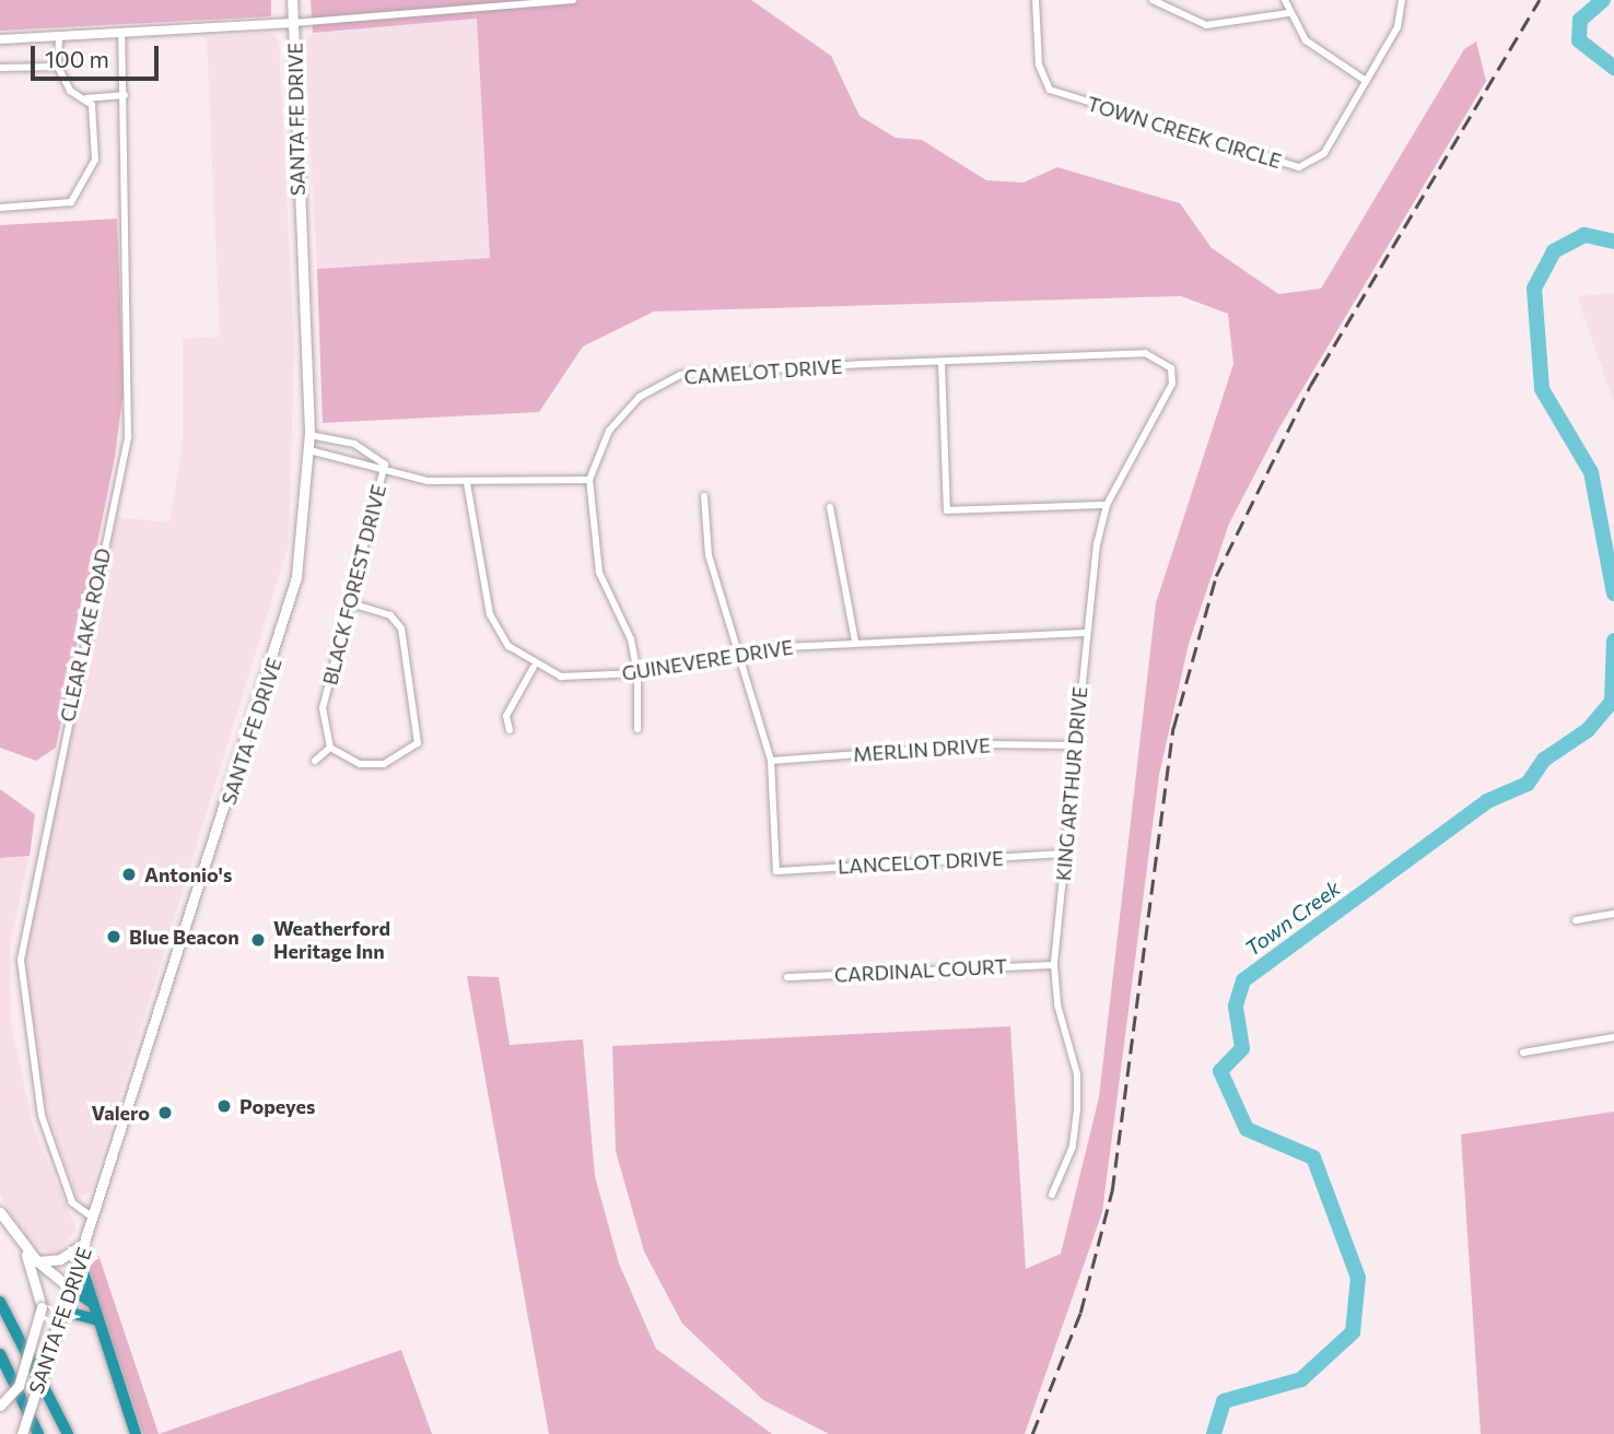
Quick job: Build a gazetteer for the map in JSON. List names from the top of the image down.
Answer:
{
  "streets": {
    "main road": ["SANTA FE DRIVE"],
    "street": [
      "TOWN CREEK CIRCLE",
      "CAMELOT DRIVE",
      "BLACK FOREST DRIVE",
      "CLEAR LAKE ROAD",
      "GUINEVERE DRIVE",
      "MERLIN DRIVE",
      "KING ARTHUR DRIVE",
      "LANCELOT DRIVE",
      "CARDINAL COURT"
    ]
  },
  "crossings": [
    ["SANTA FE DRIVE", "CLEAR LAKE ROAD"],
    ["CAMELOT DRIVE", "GUINEVERE DRIVE"],
    ["CAMELOT DRIVE", "KING ARTHUR DRIVE"],
    ["GUINEVERE DRIVE", "KING ARTHUR DRIVE"],
    ["MERLIN DRIVE", "KING ARTHUR DRIVE"],
    ["MERLIN DRIVE", "LANCELOT DRIVE"],
    ["KING ARTHUR DRIVE", "LANCELOT DRIVE"],
    ["KING ARTHUR DRIVE", "CARDINAL COURT"]
  ],
  "water": ["Town Creek"],
  "places": [
    "Antonio's",
    "Blue Beacon",
    "Weatherford Heritage Inn",
    "Popeyes",
    "Valero"
  ],
  "scale_bar": "100 m"
}
